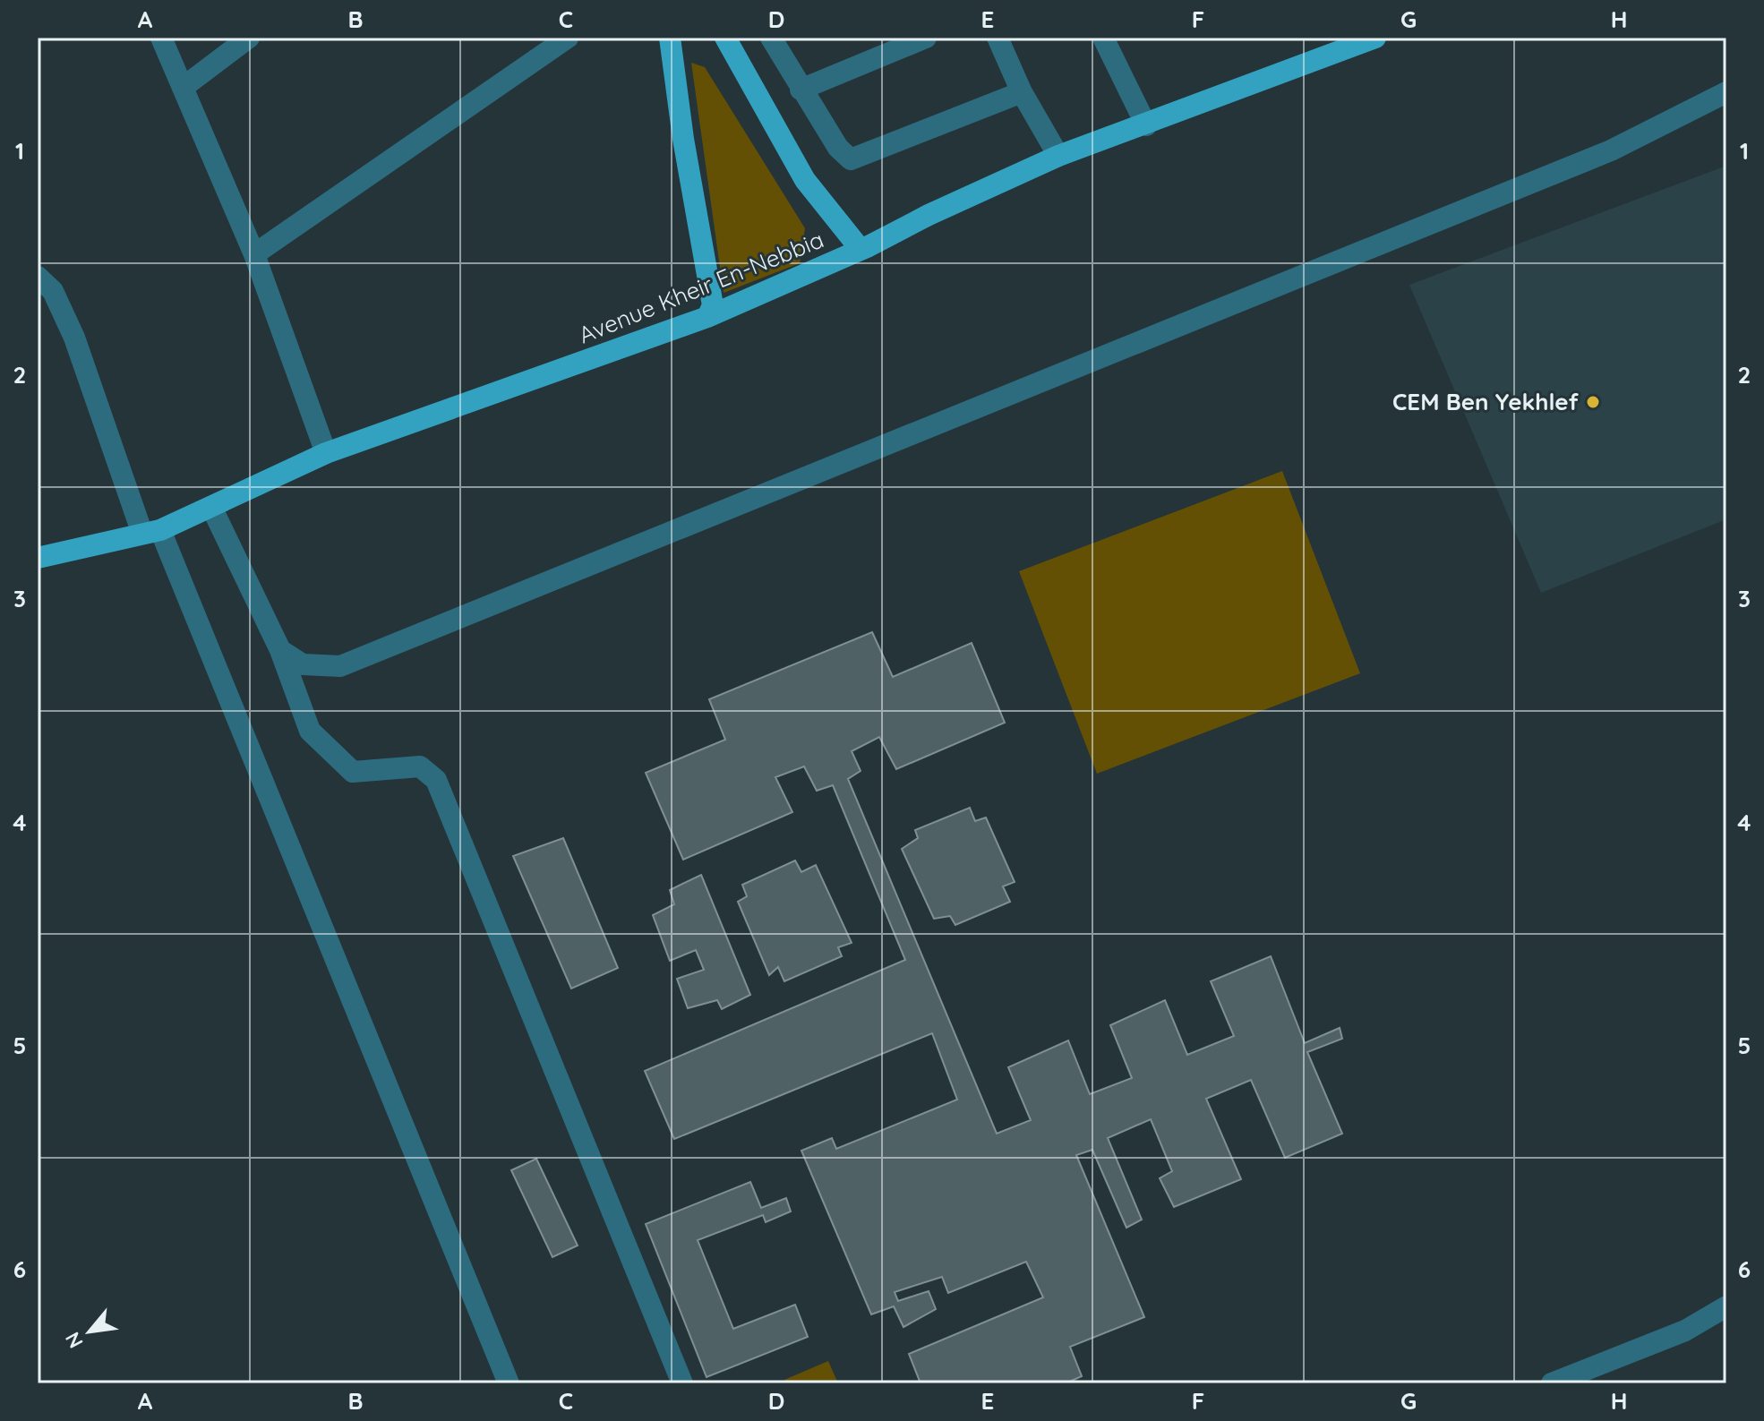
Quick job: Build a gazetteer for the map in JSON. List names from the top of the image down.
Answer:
{
  "streets": {
    "main road": ["Avenue Kheir En-Nebbia"]
  },
  "places": ["CEM Ben Yekhlef"],
  "north": "bottom left",
  "grid": {
    "columns": [
      "A",
      "B",
      "C",
      "D",
      "E",
      "F",
      "G",
      "H"
    ],
    "rows": [
      "1",
      "2",
      "3",
      "4",
      "5",
      "6"
    ]
  }
}
